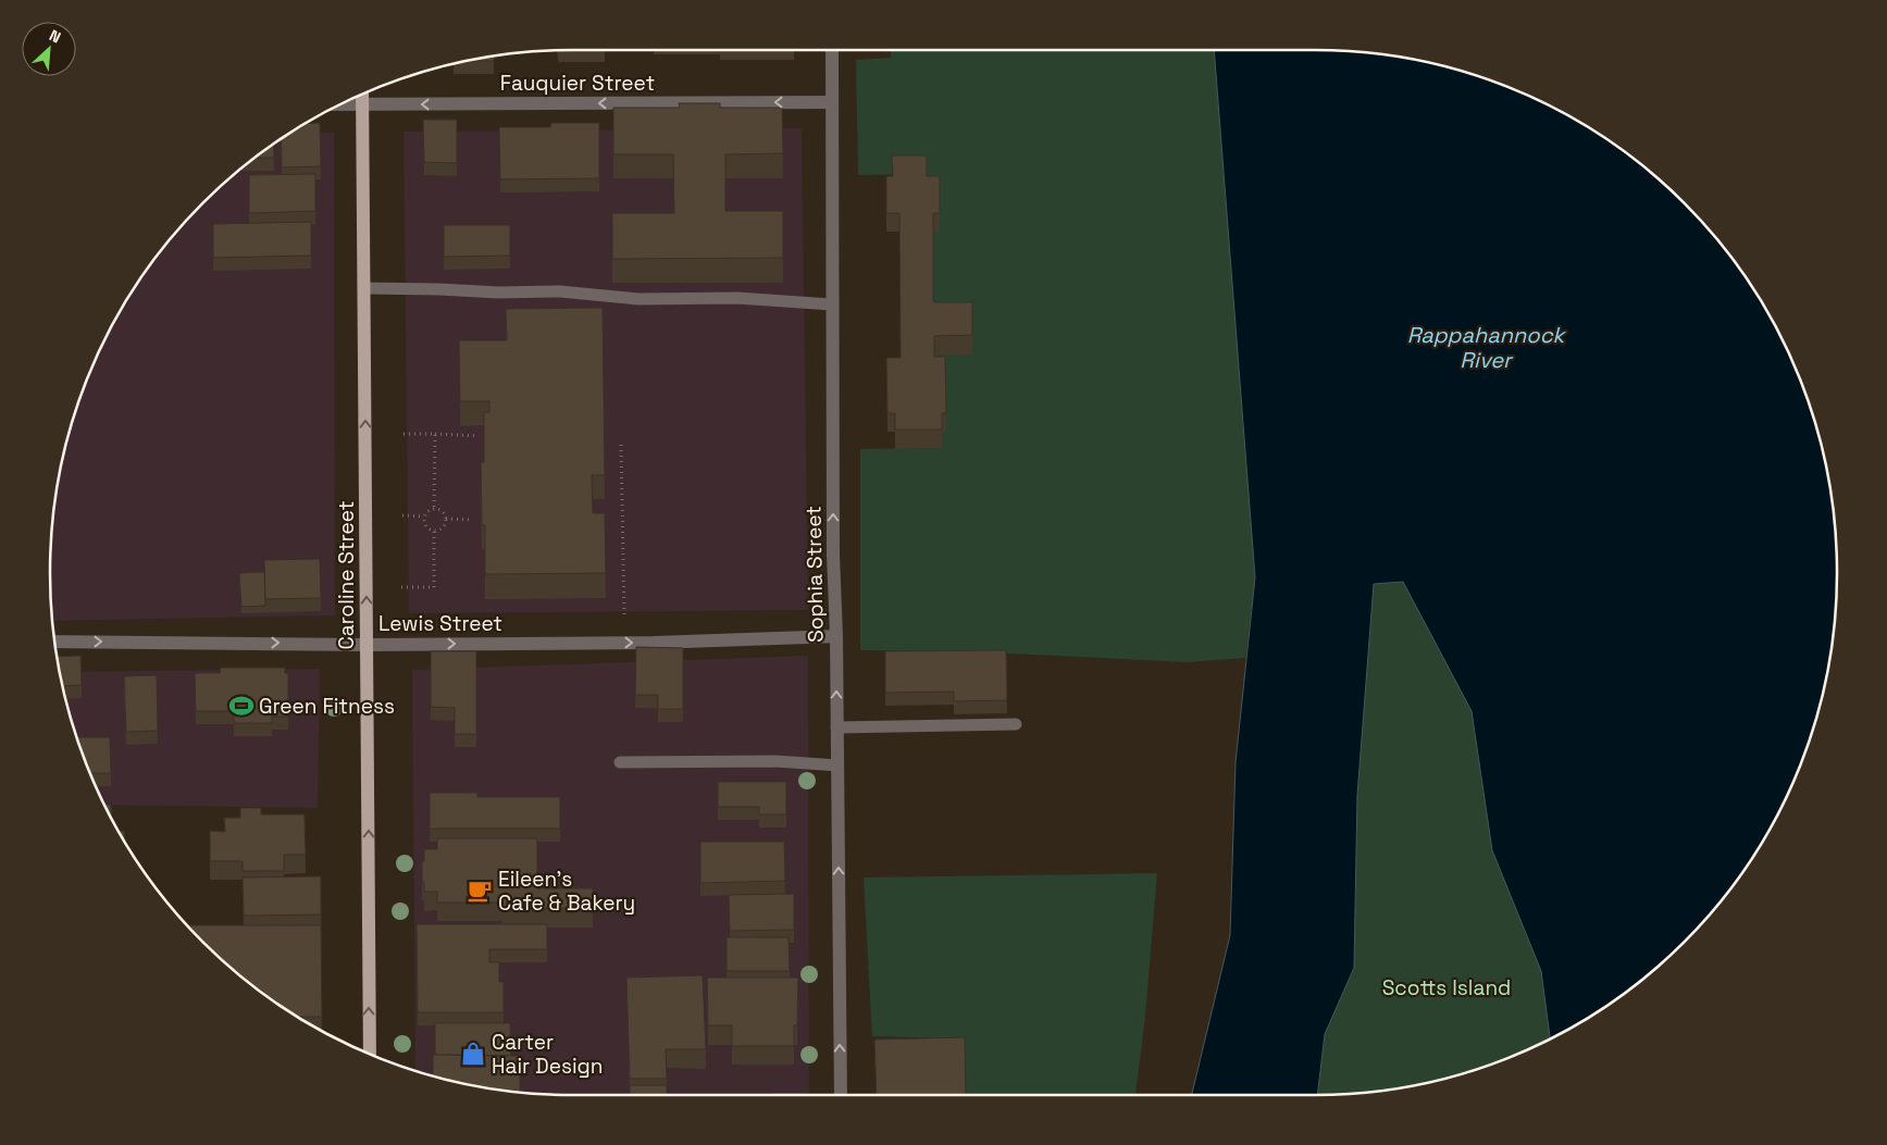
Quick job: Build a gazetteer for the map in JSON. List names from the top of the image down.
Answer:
{
  "streets": {
    "main road": ["Caroline Street"],
    "street": ["Fauquier Street", "Sophia Street", "Lewis Street"]
  },
  "crossings": [
    ["Fauquier Street", "Sophia Street"],
    ["Fauquier Street", "Caroline Street"],
    ["Sophia Street", "Lewis Street"],
    ["Caroline Street", "Lewis Street"]
  ],
  "one_way": [
    "Fauquier Street",
    "Sophia Street",
    "Caroline Street",
    "Lewis Street"
  ],
  "water": ["Rappahannock River"],
  "parks": ["Scotts Island"],
  "places": {
    "sports": ["Green Fitness"],
    "cafe": ["Eileen's Cafe & Bakery"],
    "shop": ["Carter Hair Design"]
  },
  "north": "top right"
}
